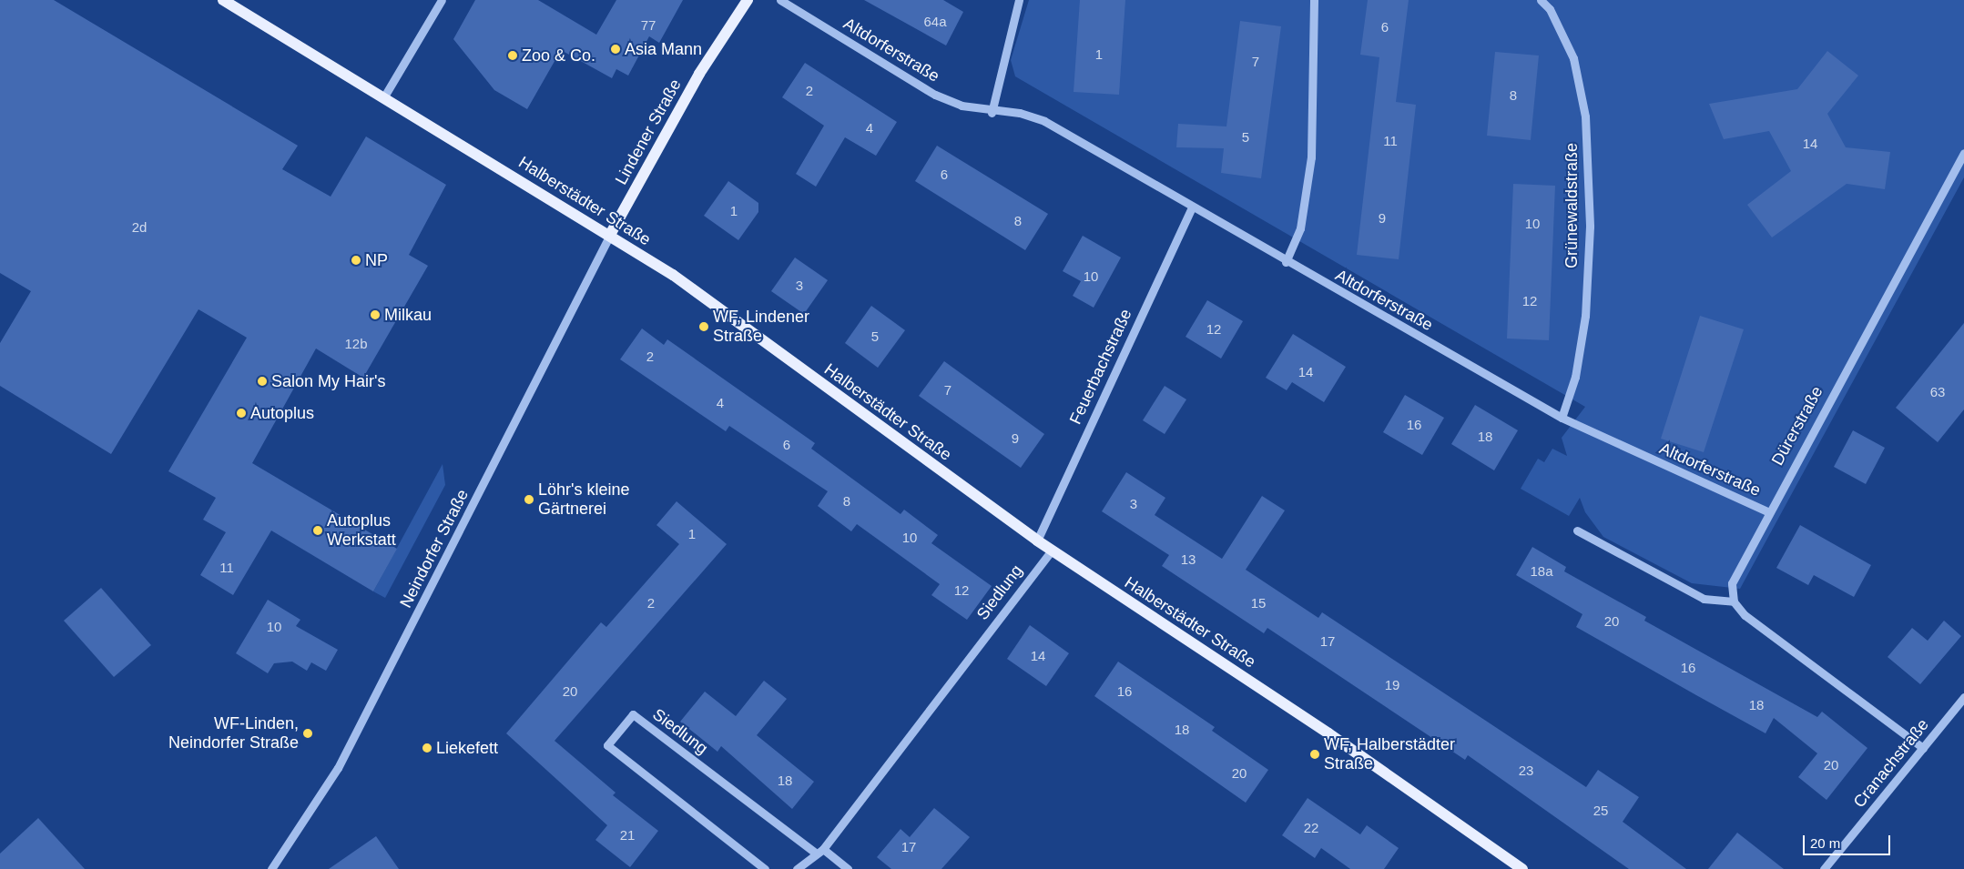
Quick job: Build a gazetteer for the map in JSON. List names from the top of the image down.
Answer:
{
  "streets": {
    "main road": ["Lindener Straße", "Halberstädter Straße"],
    "street": [
      "Altdorferstraße",
      "Grünewaldstraße",
      "Feuerbachstraße",
      "Dürerstraße",
      "Neindorfer Straße",
      "Siedlung",
      "Cranachstraße"
    ]
  },
  "crossings": [
    ["Altdorferstraße", "Grünewaldstraße"],
    ["Altdorferstraße", "Feuerbachstraße"],
    ["Altdorferstraße", "Dürerstraße"],
    ["Lindener Straße", "Halberstädter Straße"],
    ["Lindener Straße", "Neindorfer Straße"],
    ["Halberstädter Straße", "Feuerbachstraße"],
    ["Halberstädter Straße", "Neindorfer Straße"],
    ["Halberstädter Straße", "Siedlung"]
  ],
  "places": [
    "Asia Mann",
    "Zoo & Co.",
    "NP",
    "Milkau",
    "WF, Lindener Straße",
    "Salon My Hair's",
    "Autoplus",
    "Löhr's kleine Gärtnerei",
    "Autoplus Werkstatt",
    "WF-Linden, Neindorfer Straße",
    "Liekefett",
    "WF, Halberstädter Straße"
  ],
  "house_numbers": [
    "64a",
    "77",
    "6",
    "1",
    "7",
    "2",
    "8",
    "4",
    "5",
    "11",
    "14",
    "6",
    "1",
    "9",
    "8",
    "10",
    "2d",
    "10",
    "3",
    "12",
    "12",
    "5",
    "12b",
    "2",
    "14",
    "7",
    "63",
    "4",
    "16",
    "18",
    "9",
    "6",
    "8",
    "3",
    "1",
    "10",
    "13",
    "11",
    "18a",
    "12",
    "2",
    "15",
    "20",
    "10",
    "17",
    "14",
    "16",
    "19",
    "20",
    "16",
    "18",
    "18",
    "20",
    "23",
    "20",
    "18",
    "25",
    "22",
    "21",
    "17"
  ],
  "scale_bar": "20 m"
}
